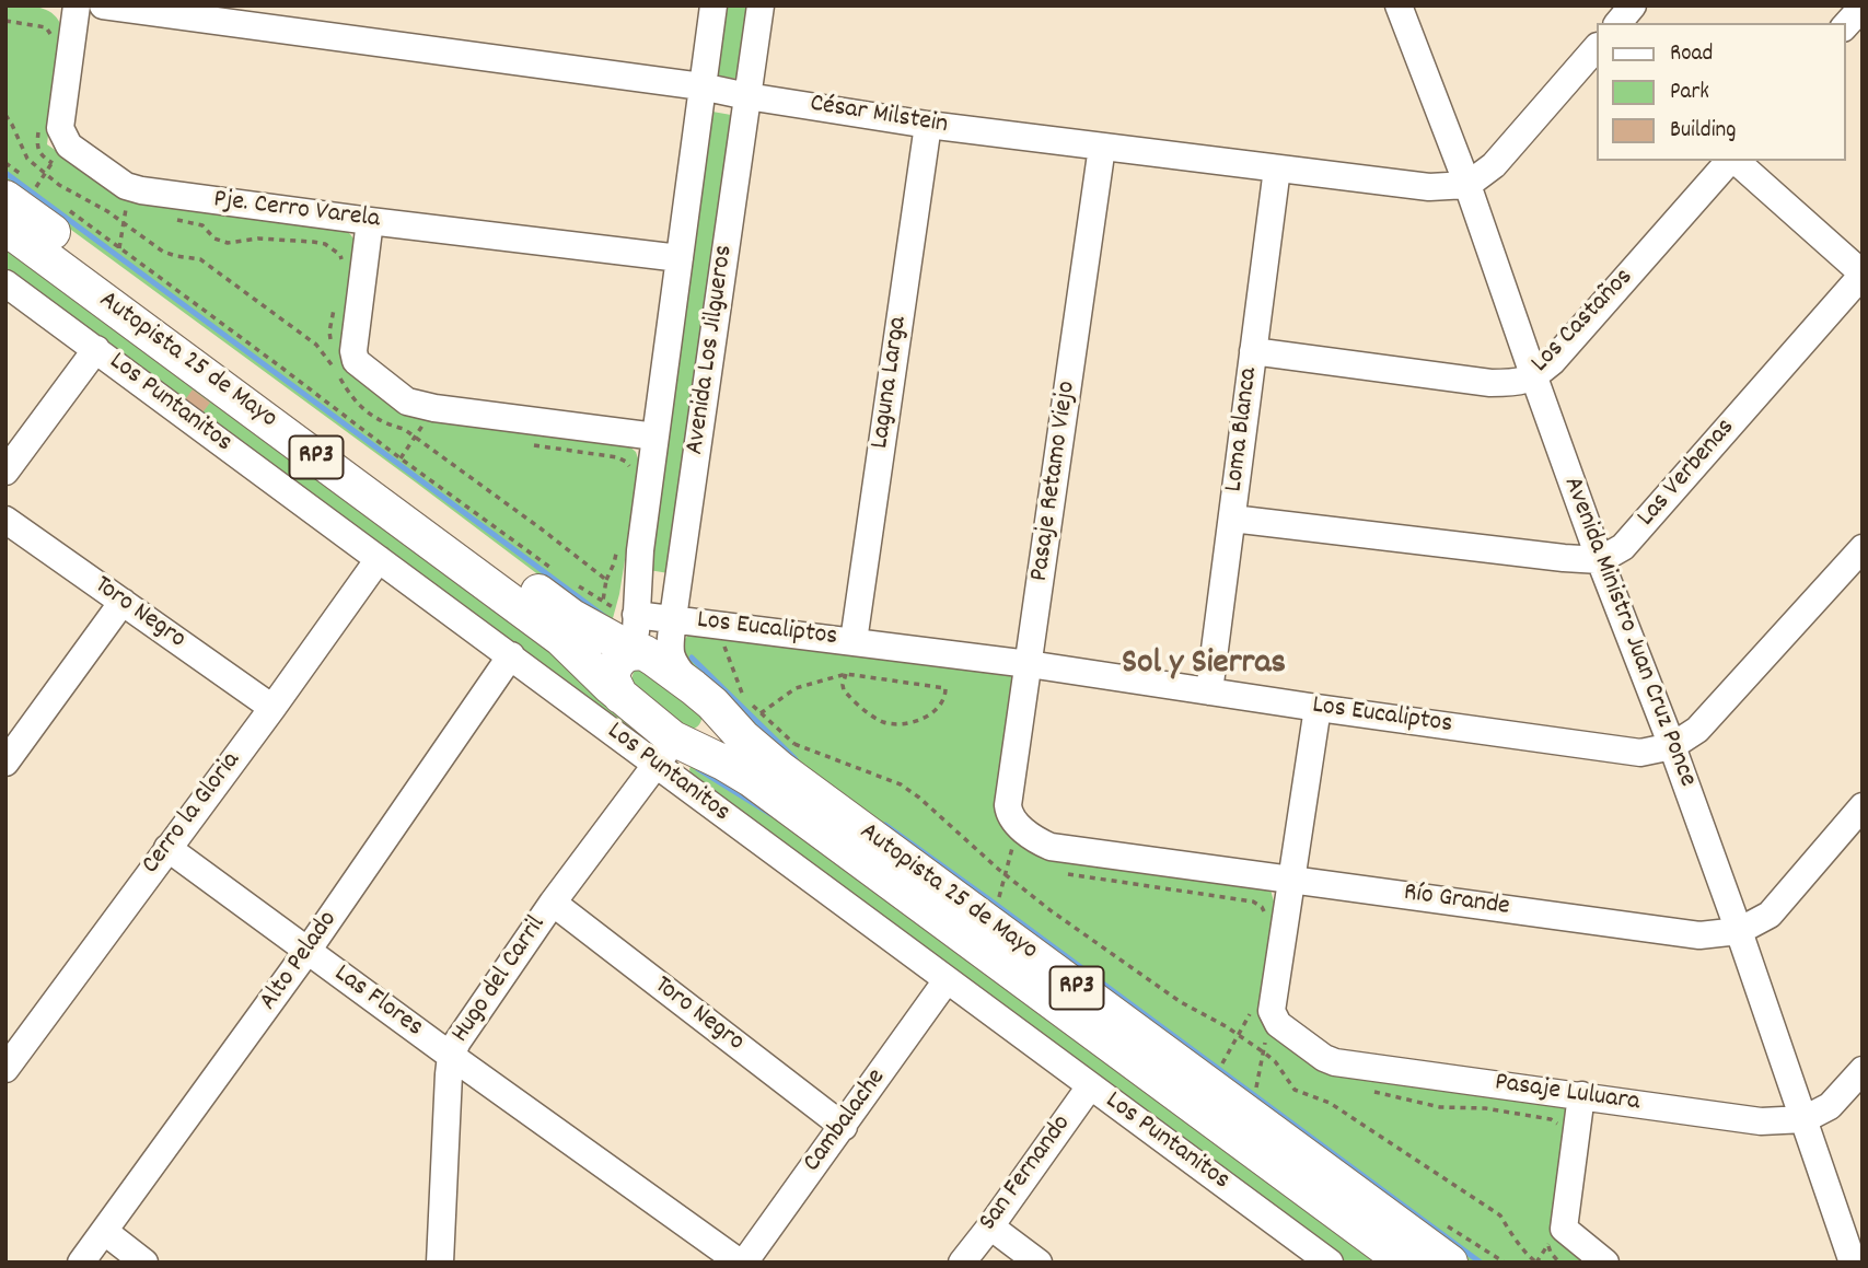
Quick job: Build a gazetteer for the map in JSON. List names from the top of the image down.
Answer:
{
  "streets": {
    "main road": ["Autopista 25 de Mayo", "RP3"],
    "street": [
      "César Milstein",
      "Pje. Cerro Varela",
      "Los Castaños",
      "Avenida Los Jilgueros",
      "Laguna Larga",
      "Los Puntanitos",
      "Loma Blanca",
      "Las Verbenas",
      "Pasaje Retamo Viejo",
      "Toro Negro",
      "Los Eucaliptos",
      "Avenida Ministro Juan Cruz Ponce",
      "Cerro la Gloria",
      "Río Grande",
      "Alto Pelado",
      "Hugo del Carril",
      "Las Flores",
      "Pasaje Luluara",
      "Cambalache",
      "San Fernando"
    ]
  },
  "crossings": [
    ["César Milstein", "Avenida Los Jilgueros"],
    ["César Milstein", "Laguna Larga"],
    ["César Milstein", "Loma Blanca"],
    ["César Milstein", "Pasaje Retamo Viejo"],
    ["César Milstein", "Avenida Ministro Juan Cruz Ponce"],
    ["Pje. Cerro Varela", "Avenida Los Jilgueros"],
    ["Los Castaños", "Loma Blanca"],
    ["Los Castaños", "Avenida Ministro Juan Cruz Ponce"],
    ["Avenida Los Jilgueros", "Autopista 25 de Mayo"],
    ["Avenida Los Jilgueros", "RP3"],
    ["Avenida Los Jilgueros", "Los Eucaliptos"],
    ["Autopista 25 de Mayo", "Los Puntanitos"],
    ["Autopista 25 de Mayo", "RP3"],
    ["Autopista 25 de Mayo", "Hugo del Carril"],
    ["Laguna Larga", "Los Eucaliptos"],
    ["Los Puntanitos", "RP3"],
    ["Los Puntanitos", "Cerro la Gloria"],
    ["Los Puntanitos", "Alto Pelado"],
    ["Los Puntanitos", "Hugo del Carril"],
    ["Los Puntanitos", "Cambalache"],
    ["Los Puntanitos", "San Fernando"],
    ["Loma Blanca", "Los Eucaliptos"],
    ["RP3", "Hugo del Carril"],
    ["Las Verbenas", "Avenida Ministro Juan Cruz Ponce"],
    ["Pasaje Retamo Viejo", "Los Eucaliptos"],
    ["Pasaje Retamo Viejo", "Río Grande"],
    ["Toro Negro", "Cerro la Gloria"],
    ["Toro Negro", "Hugo del Carril"],
    ["Toro Negro", "Cambalache"],
    ["Los Eucaliptos", "Avenida Ministro Juan Cruz Ponce"],
    ["Avenida Ministro Juan Cruz Ponce", "Río Grande"],
    ["Avenida Ministro Juan Cruz Ponce", "Pasaje Luluara"],
    ["Cerro la Gloria", "Las Flores"],
    ["Alto Pelado", "Las Flores"],
    ["Hugo del Carril", "Las Flores"],
    ["Las Flores", "Cambalache"]
  ],
  "districts": ["Sol y Sierras"],
  "legend": ["Road", "Park", "Building"]
}
